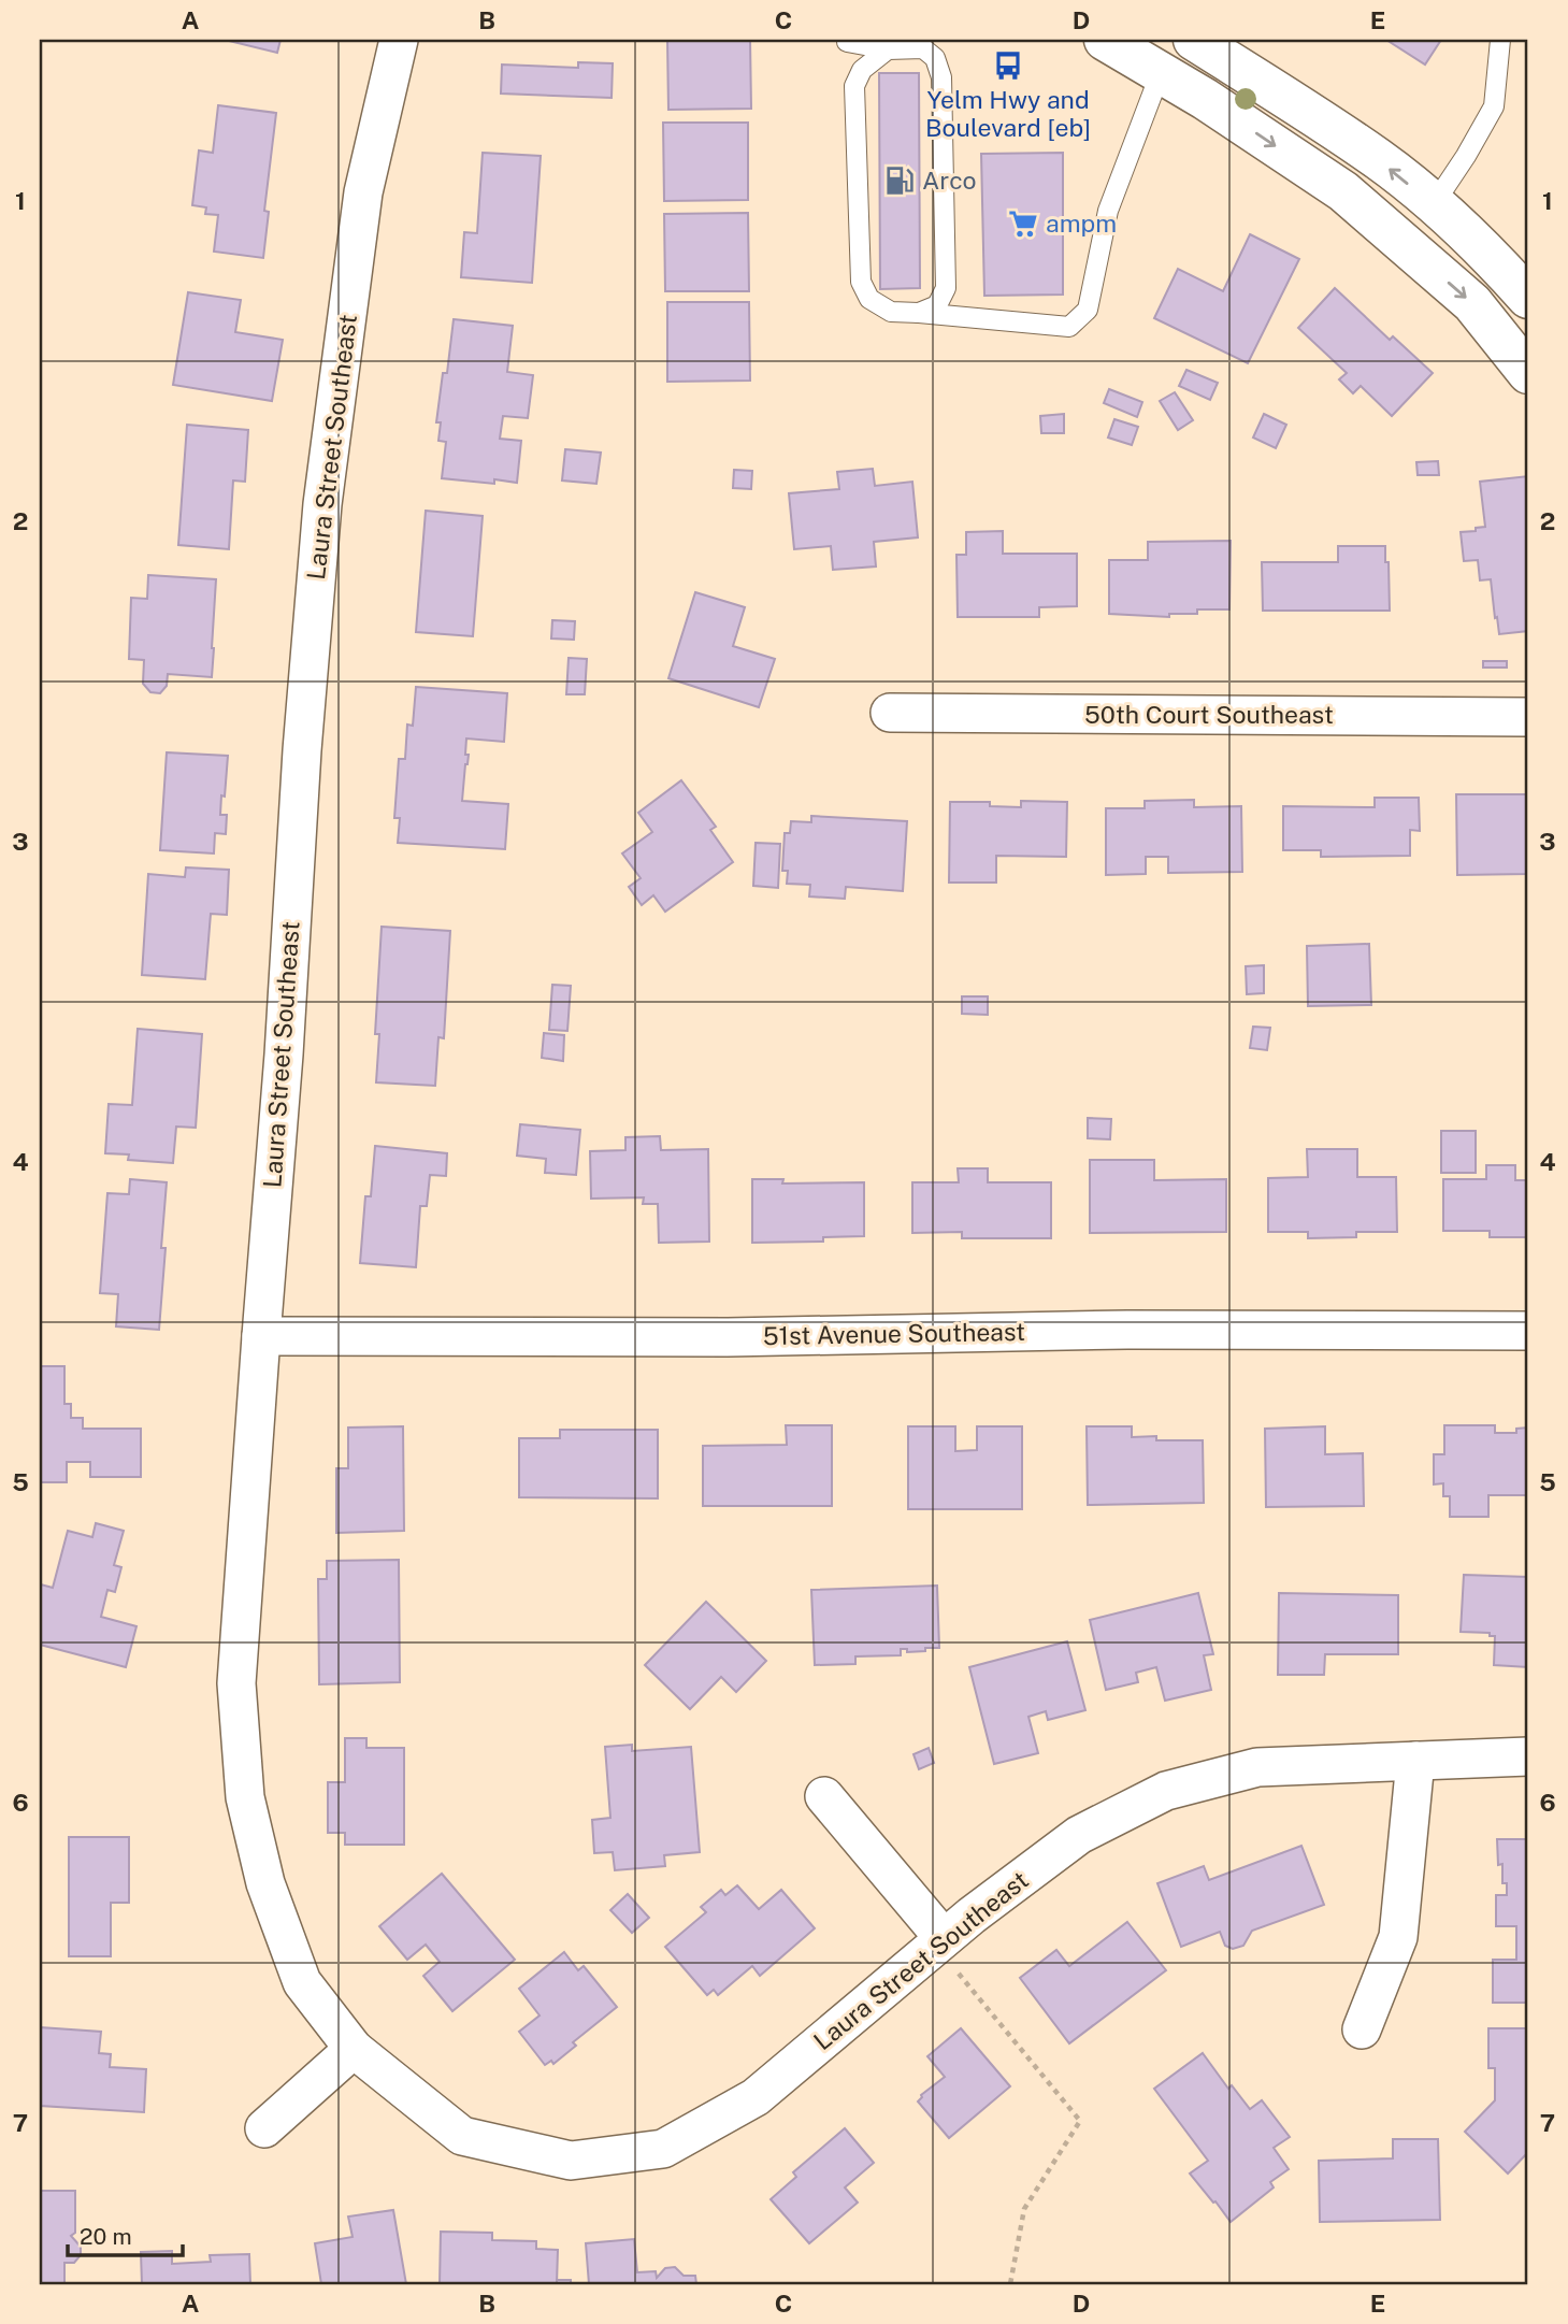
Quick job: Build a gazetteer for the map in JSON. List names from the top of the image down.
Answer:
{
  "streets": {
    "street": ["Laura Street Southeast", "50th Court Southeast", "51st Avenue Southeast"]
  },
  "crossings": [
    ["Laura Street Southeast", "51st Avenue Southeast"]
  ],
  "places": {
    "bus stop": ["Yelm Hwy and Boulevard [eb]"],
    "fuel station": ["Arco"],
    "supermarket": ["ampm"]
  },
  "scale_bar": "20 m",
  "grid": {
    "columns": [
      "A",
      "B",
      "C",
      "D",
      "E"
    ],
    "rows": [
      "1",
      "2",
      "3",
      "4",
      "5",
      "6",
      "7"
    ]
  }
}
